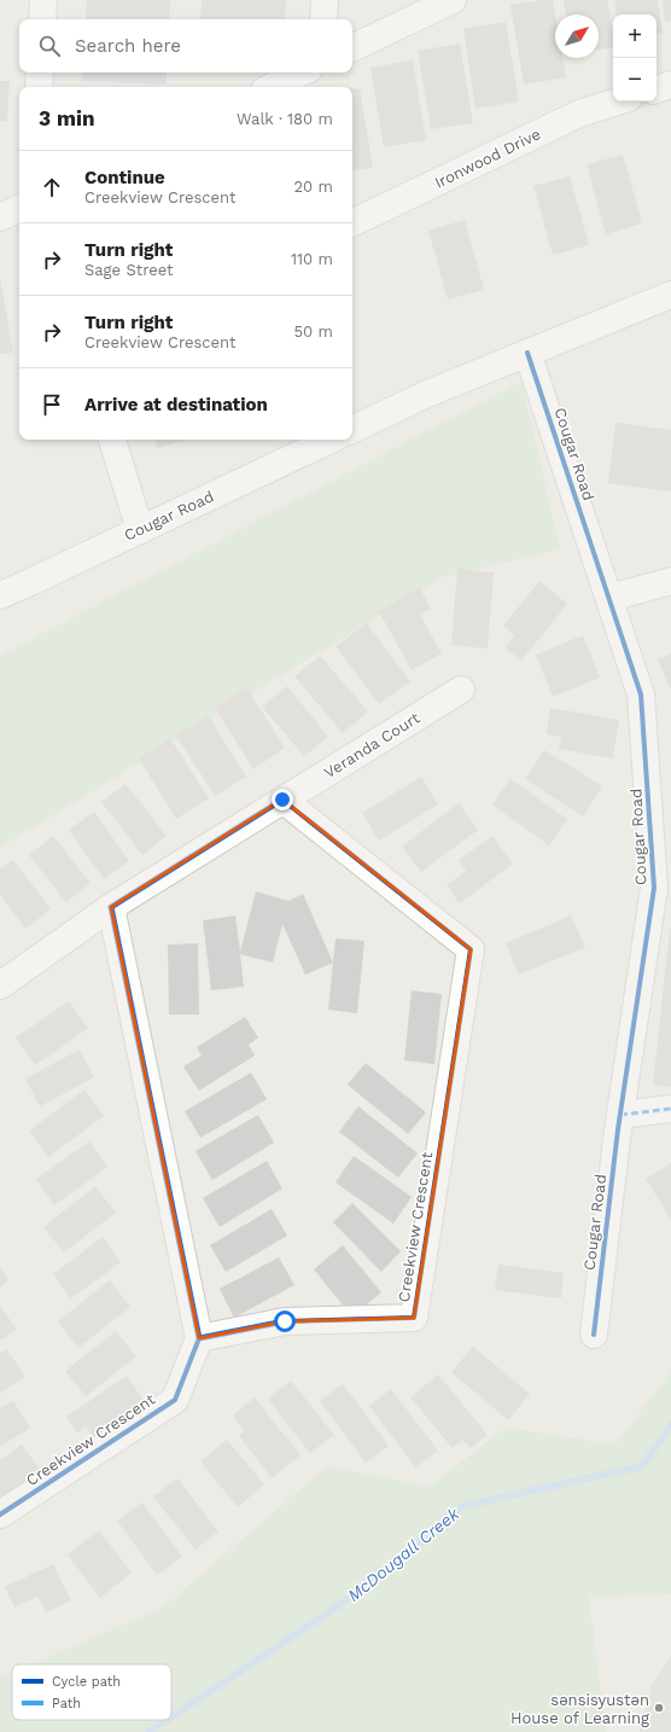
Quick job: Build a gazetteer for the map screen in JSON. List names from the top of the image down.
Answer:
{
  "streets": {
    "street": [
      "Ironwood Drive",
      "Cougar Road",
      "Veranda Court",
      "Creekview Crescent"
    ]
  },
  "crossings": [
    ["Veranda Court", "Creekview Crescent"]
  ],
  "water": ["McDougall Creek"],
  "places": ["sənsisyustən House of Learning"],
  "legend": ["Cycle path", "Path"],
  "north": "top right",
  "page": {
    "map_buttons": ["+", "−"],
    "search": "Search here",
    "heading": ["3 min", "Walk · 180 m"],
    "list": [
      ["Continue", "Creekview Crescent", "20 m"],
      ["Turn right", "Sage Street", "110 m"],
      ["Turn right", "Creekview Crescent", "50 m"],
      "Arrive at destination"
    ]
  }
}
